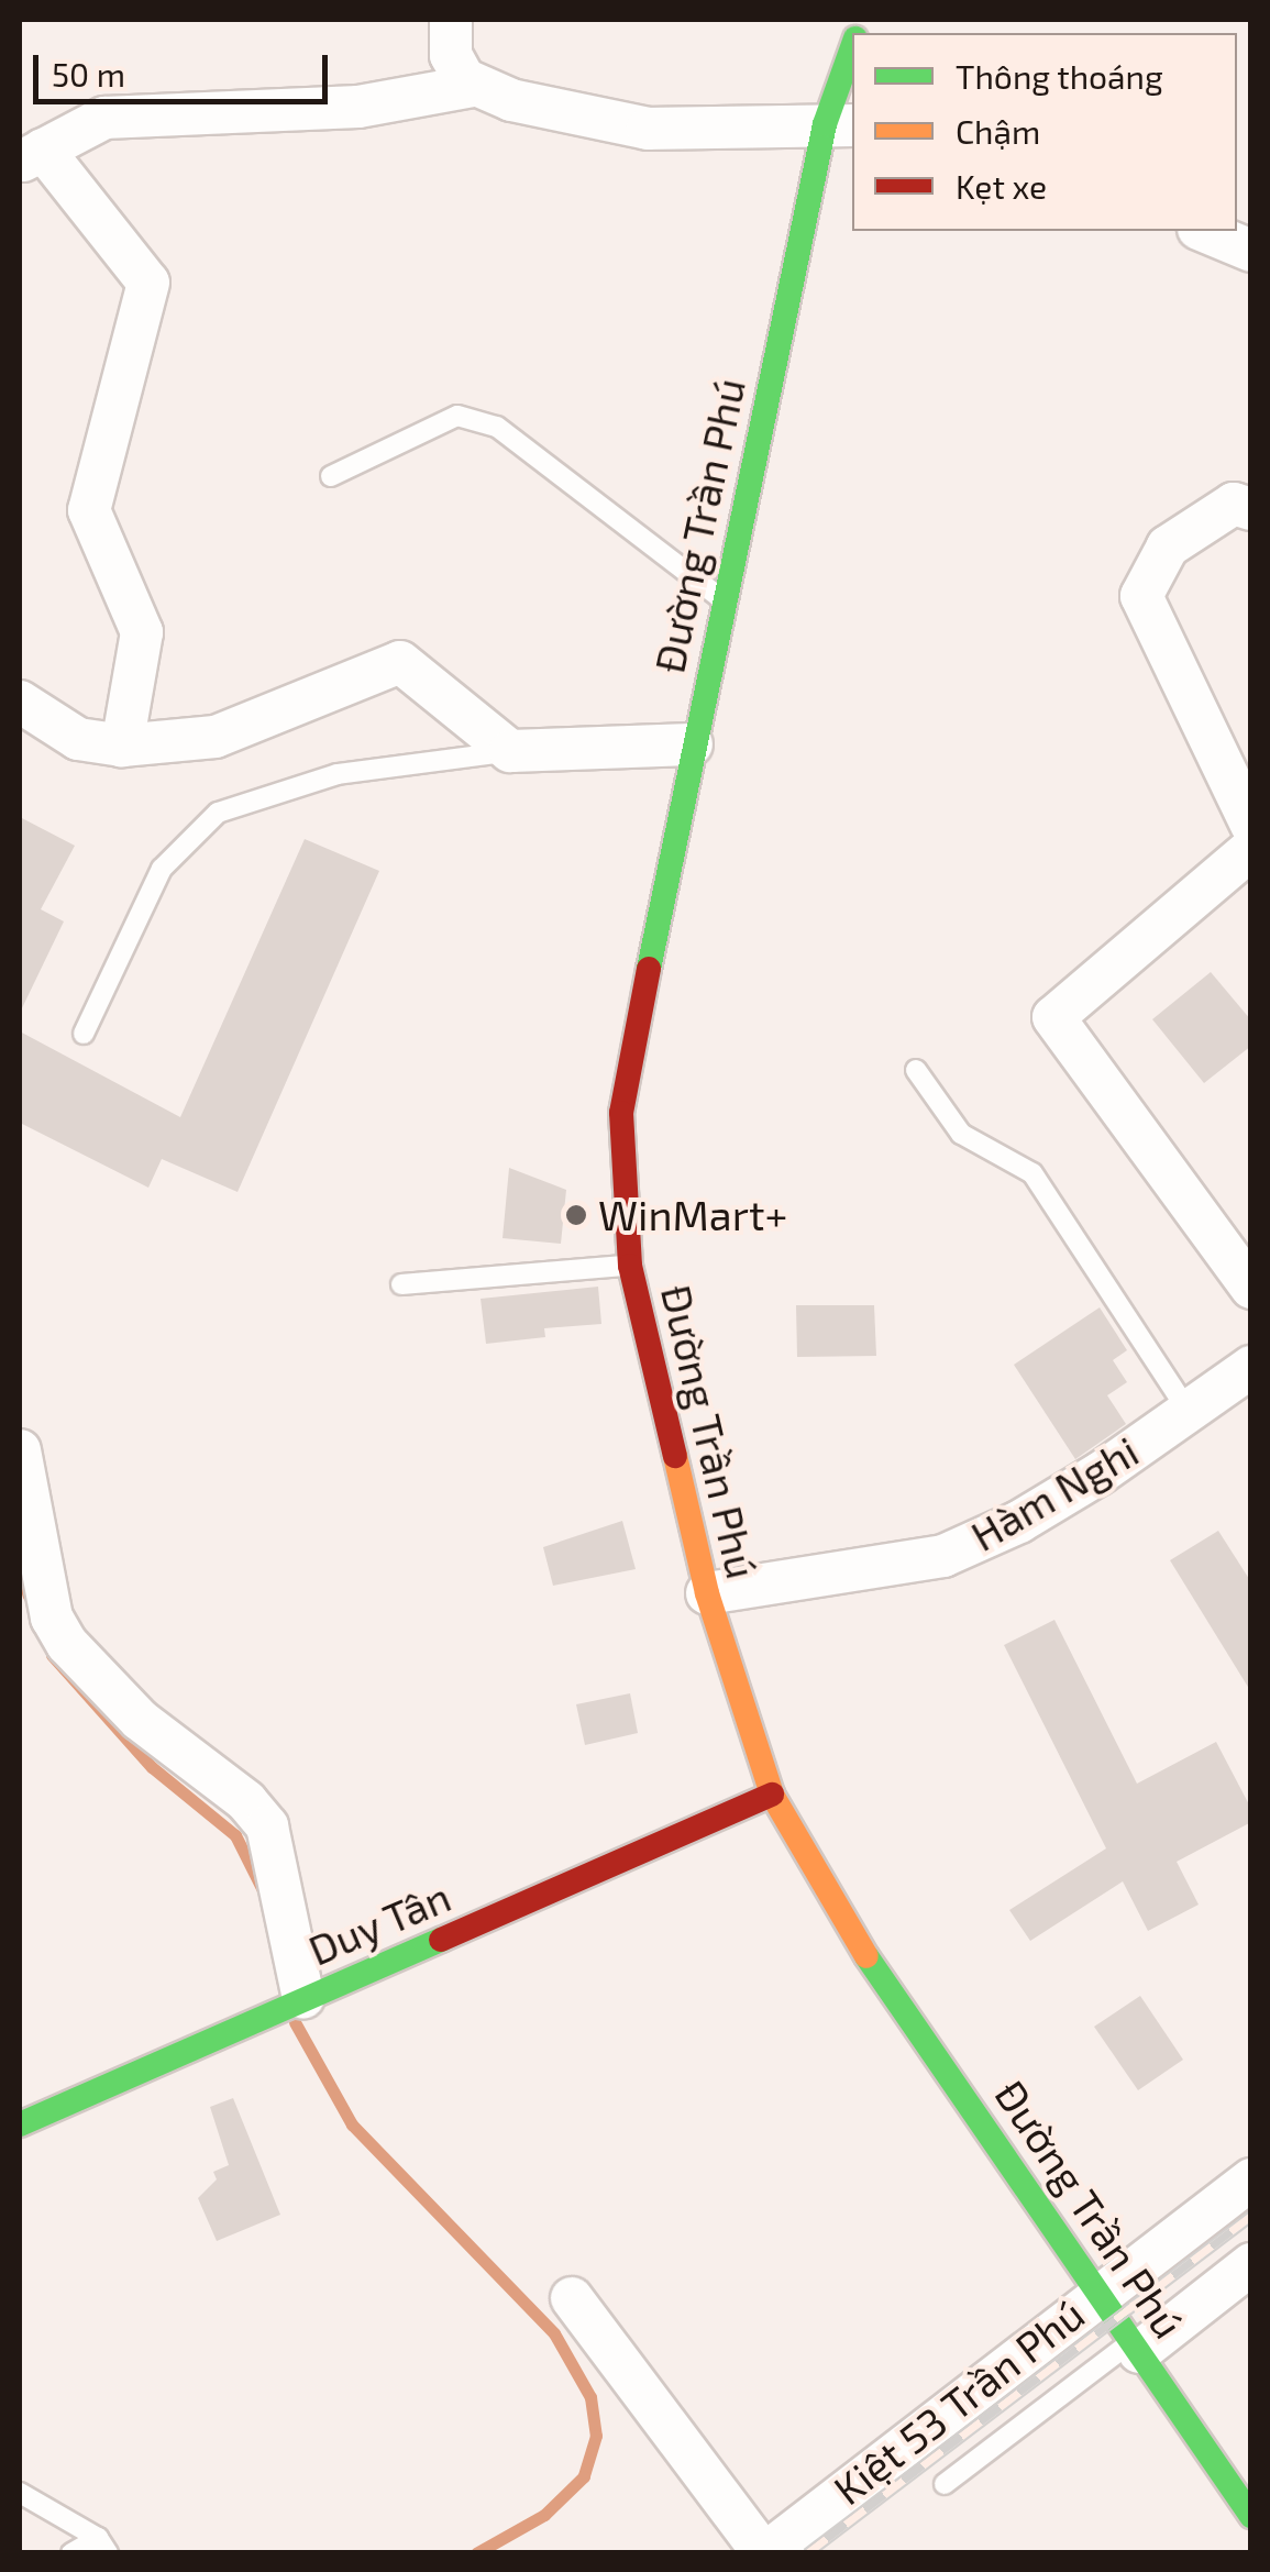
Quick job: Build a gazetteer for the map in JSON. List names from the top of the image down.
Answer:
{
  "streets": {
    "street": [
      "Đường Trần Phú",
      "Hàm Nghi",
      "Duy Tân",
      "Kiệt 53 Trần Phú"
    ]
  },
  "crossings": [
    ["Đường Trần Phú", "Hàm Nghi"],
    ["Đường Trần Phú", "Duy Tân"],
    ["Đường Trần Phú", "Kiệt 53 Trần Phú"]
  ],
  "places": ["WinMart+"],
  "legend": ["Thông thoáng", "Chậm", "Kẹt xe"],
  "scale_bar": "50 m"
}
